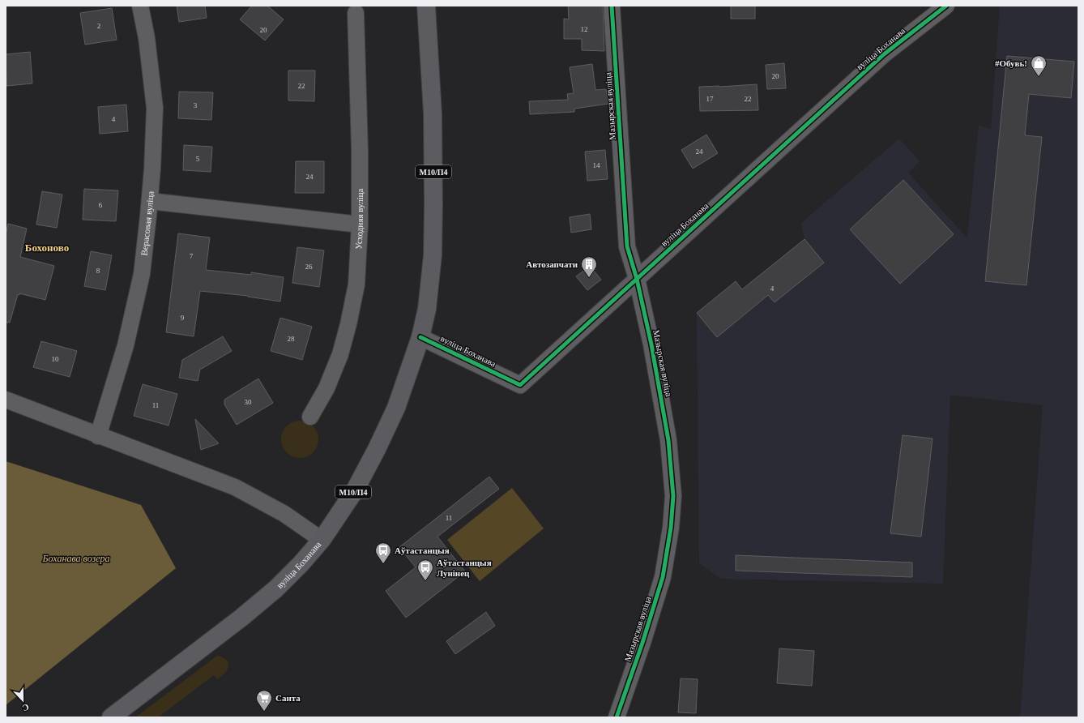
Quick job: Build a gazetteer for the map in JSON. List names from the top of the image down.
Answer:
{
  "streets": {
    "main road": ["вуліца Боханава", "М10/П4"],
    "street": ["Мазырская вуліца", "Усходняя вуліца", "Верасовая вуліца"]
  },
  "crossings": [
    ["вуліца Боханава", "Мазырская вуліца"],
    ["вуліца Боханава", "М10/П4"]
  ],
  "districts": ["Бохоново"],
  "water": ["Боханава возера"],
  "places": {
    "shop": ["#Обувь!"],
    "building": ["Автозапчати"],
    "bus stop": ["Аўтастанцыя", "Аўтастанцыя Лунінец"],
    "supermarket": ["Санта"]
  },
  "house_numbers": [
    "2",
    "12",
    "20",
    "20",
    "22",
    "17",
    "22",
    "3",
    "4",
    "24",
    "5",
    "14",
    "24",
    "6",
    "7",
    "26",
    "8",
    "4",
    "9",
    "28",
    "10",
    "30",
    "11",
    "11"
  ],
  "north": "bottom"
}
